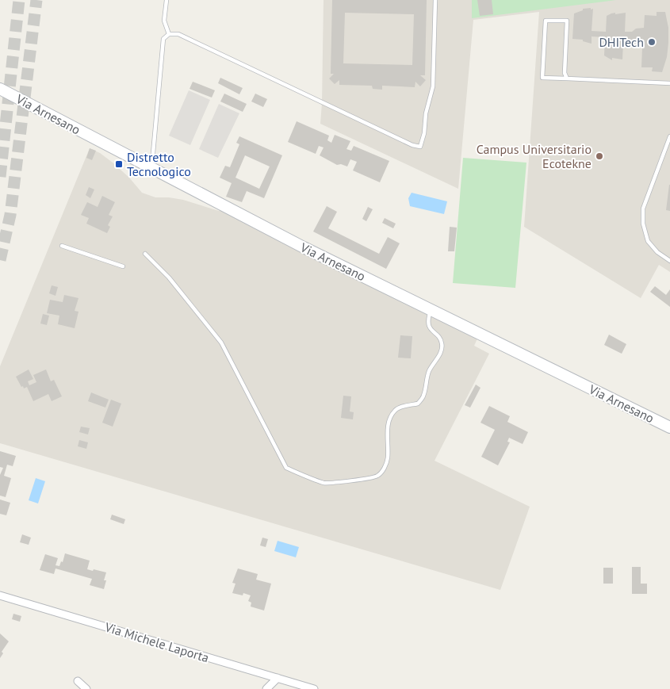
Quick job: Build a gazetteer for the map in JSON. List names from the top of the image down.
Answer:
{
  "streets": {
    "main road": ["Via Arnesano"],
    "street": ["Via Michele Laporta"]
  },
  "places": {
    "other": ["DHITech", "Campus Universitario Ecotekne"],
    "transit": ["Distretto Tecnologico"]
  }
}
